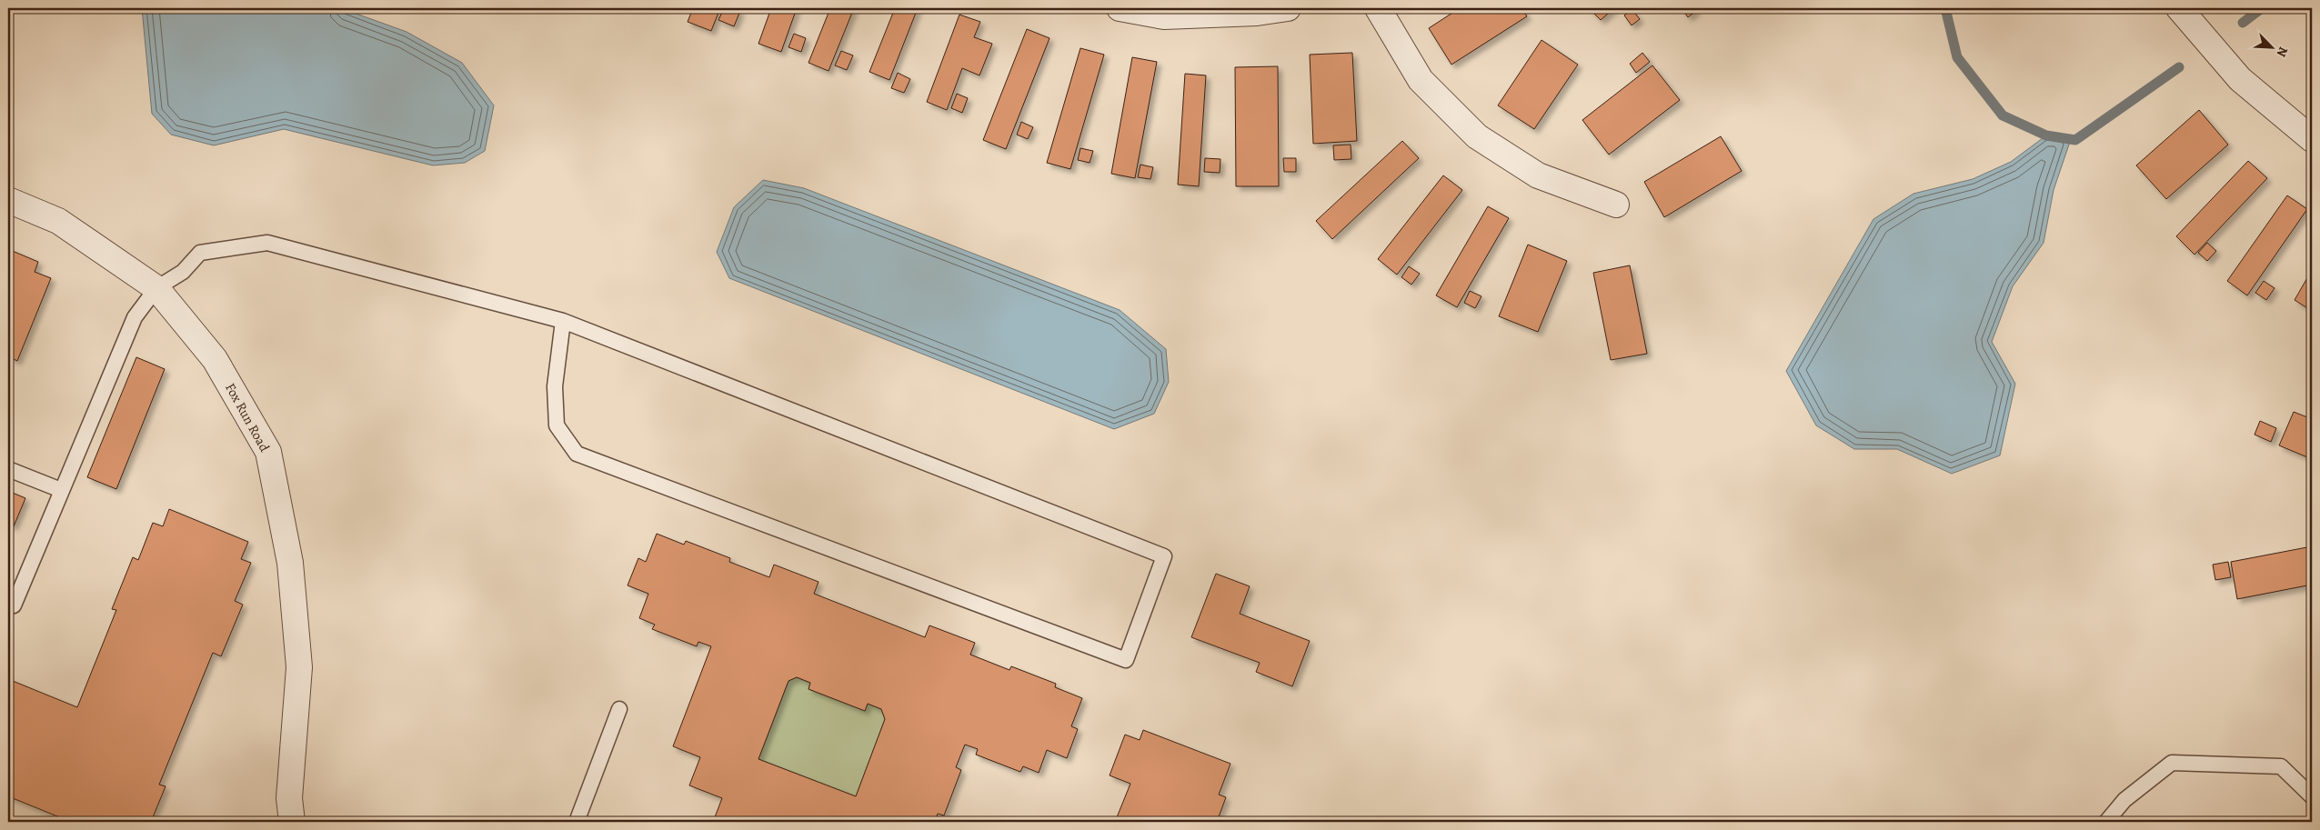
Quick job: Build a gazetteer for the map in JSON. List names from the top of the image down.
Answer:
{
  "streets": {
    "street": ["Fox Run Road"]
  },
  "north": "bottom right"
}
